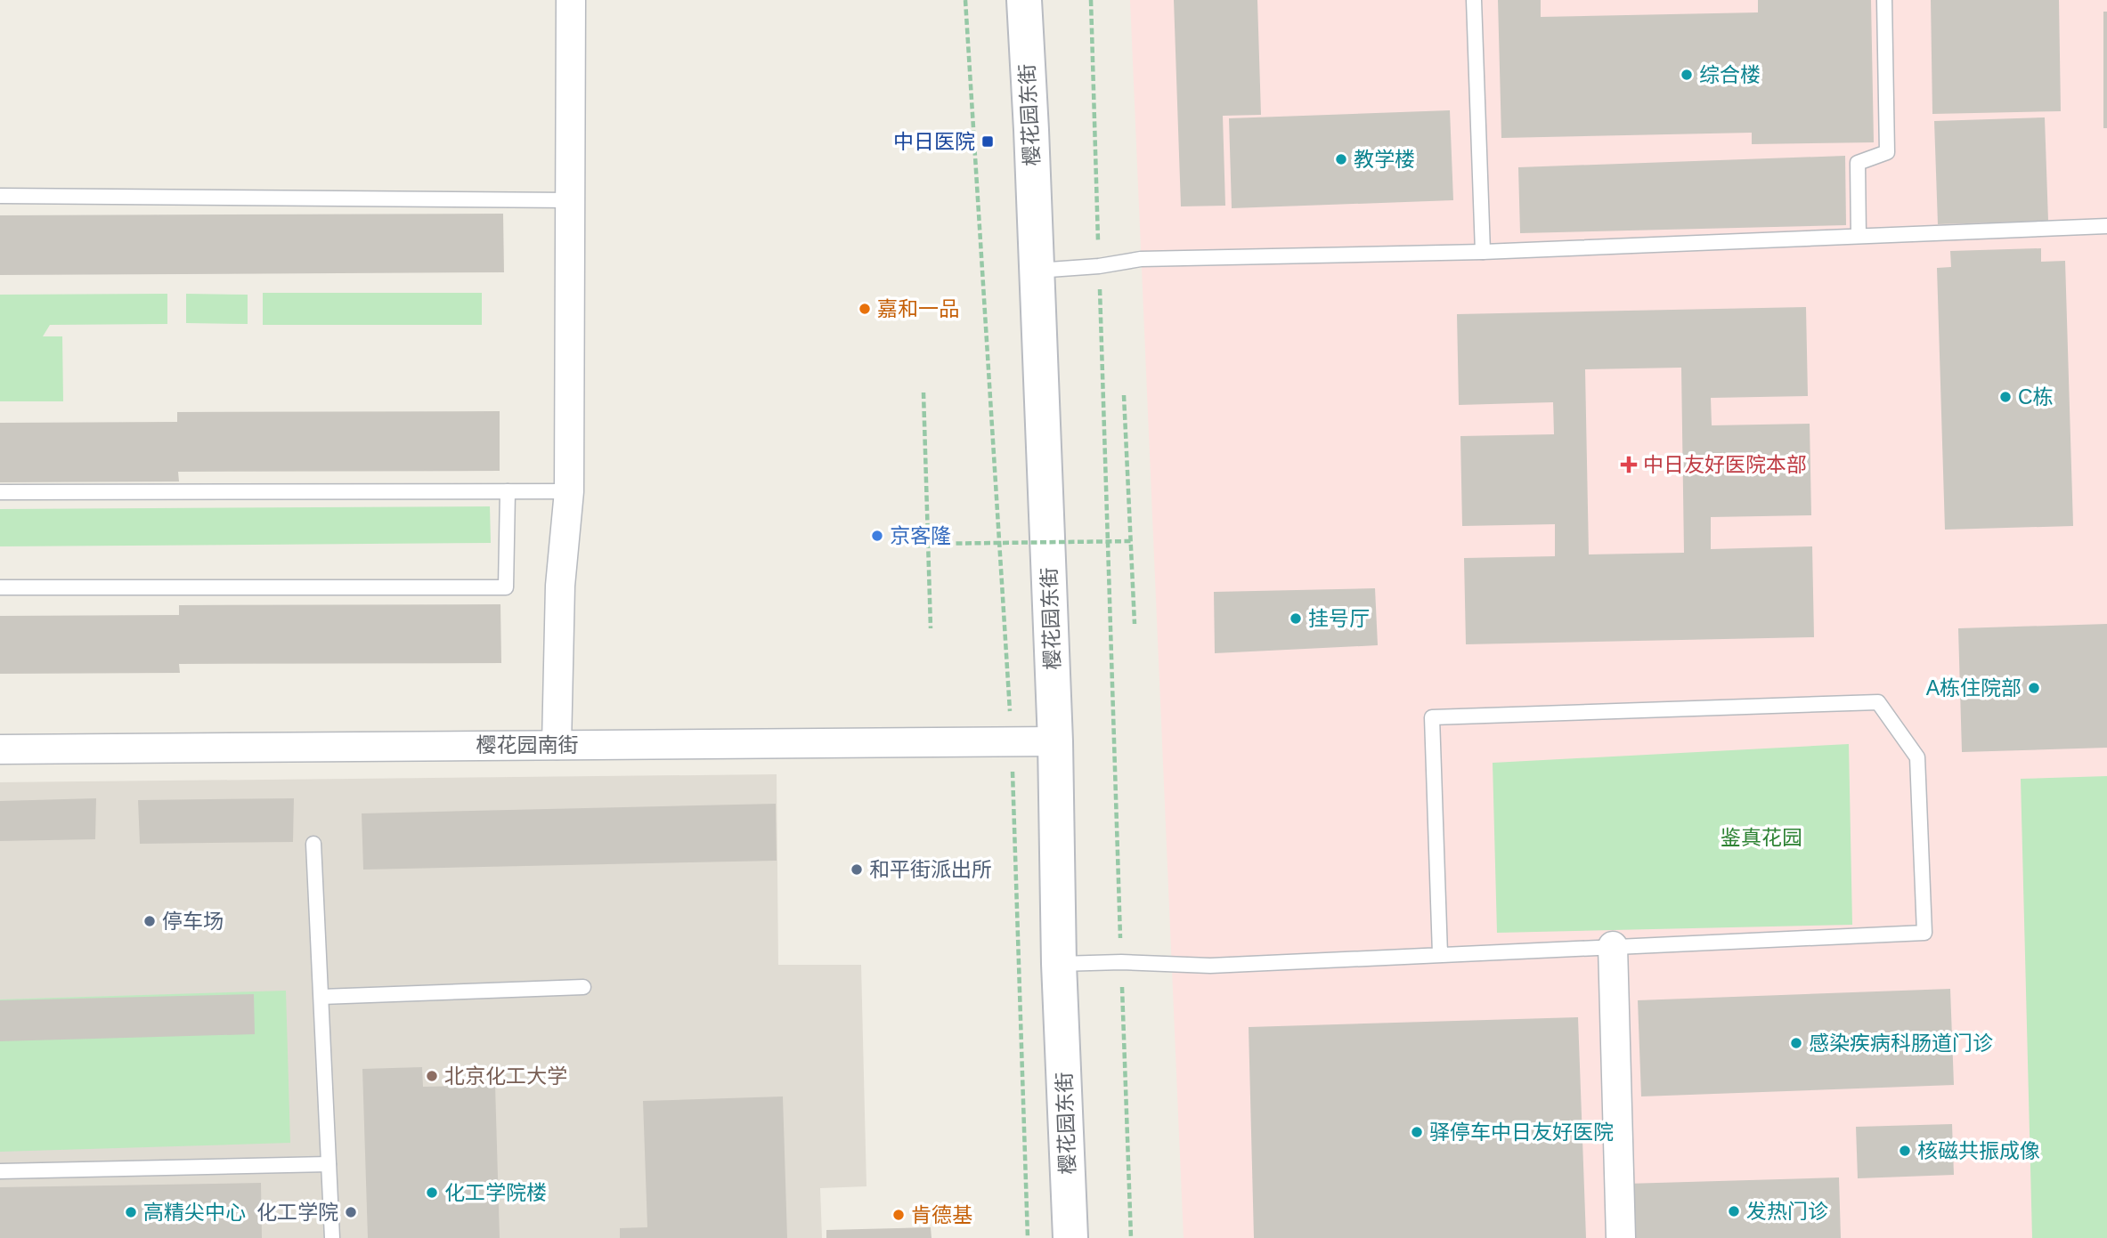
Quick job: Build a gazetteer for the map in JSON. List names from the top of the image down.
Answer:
{
  "streets": {
    "street": ["樱花园东街", "樱花园南街"]
  },
  "crossings": [
    ["樱花园东街", "樱花园南街"]
  ],
  "parks": ["鉴真花园"],
  "places": {
    "other": [
      "综合楼",
      "教学楼",
      "嘉和一品",
      "C栋",
      "京客隆",
      "挂号厅",
      "A栋住院部",
      "和平街派出所",
      "停车场",
      "感染疾病科肠道门诊",
      "北京化工大学",
      "驿停车中日友好医院",
      "核磁共振成像",
      "化工学院楼",
      "发热门诊",
      "高精尖中心",
      "化工学院",
      "肯德基"
    ],
    "transit": ["中日医院"],
    "health": ["中日友好医院本部"]
  }
}
